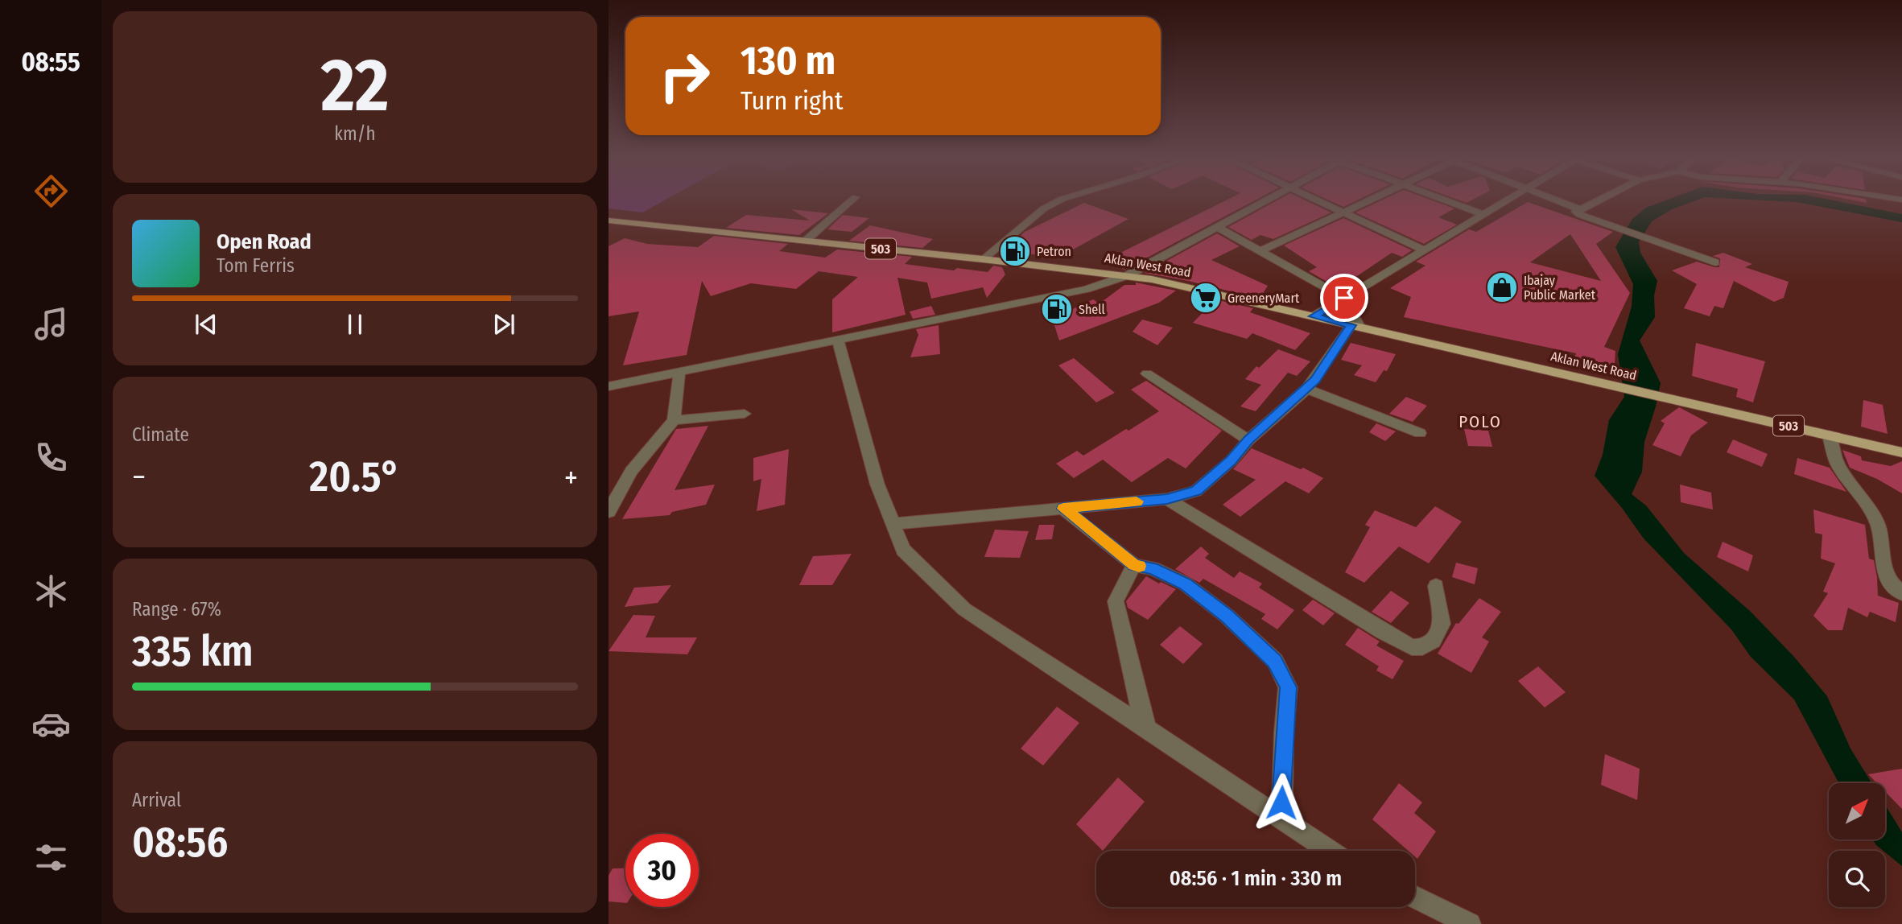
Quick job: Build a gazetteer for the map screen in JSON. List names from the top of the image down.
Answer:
{
  "streets": {
    "main road": ["503", "Aklan West Road"]
  },
  "districts": ["POLO"],
  "places": {
    "fuel station": ["Petron", "Shell"],
    "shop": ["Ibajay Public Market"],
    "supermarket": ["GreeneryMart"]
  },
  "north": "top right",
  "page": {
    "tabs": "08:55",
    "tile": [
      ["22", "km/h"],
      "Climate",
      ["Range · 67%", "335 km"],
      ["Arrival", "08:56"]
    ],
    "turn": ["130 m", "Turn right"],
    "song": ["Open Road", "Tom Ferris"],
    "heat": ["−", "20.5°", "+"],
    "limit": "30",
    "trip": "08:56 · 1 min · 330 m"
  }
}
